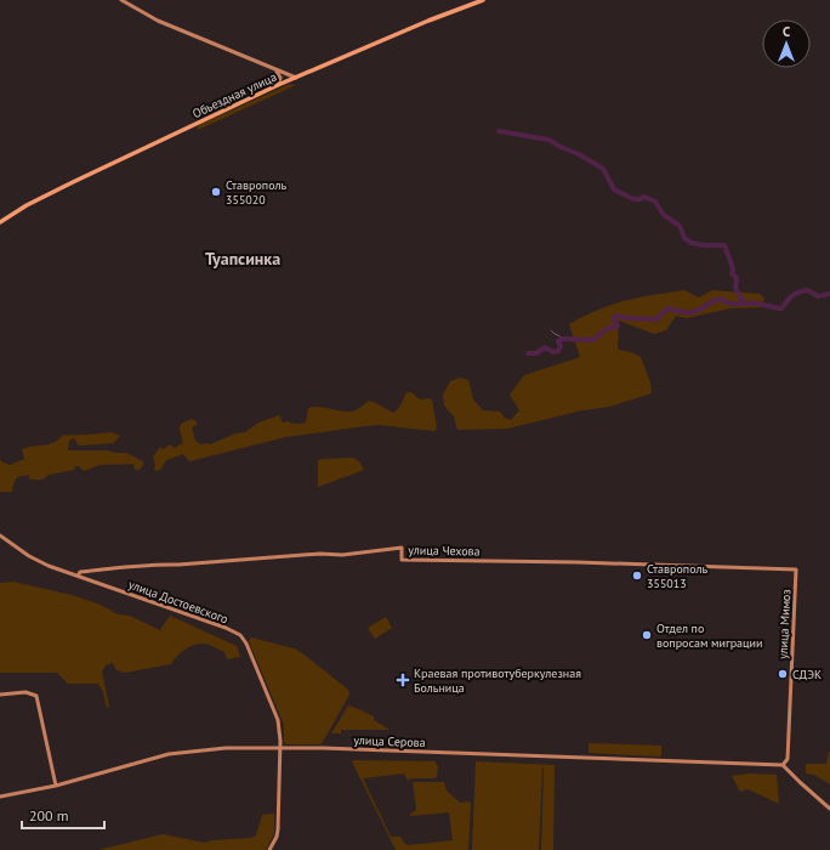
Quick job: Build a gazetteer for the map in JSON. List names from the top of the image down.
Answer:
{
  "streets": {
    "main road": ["Объездная улица"],
    "street": [
      "улица Чехова",
      "улица Достоевского",
      "улица Мимоз",
      "улица Серова"
    ]
  },
  "crossings": [
    ["улица Чехова", "улица Достоевского"],
    ["улица Чехова", "улица Мимоз"],
    ["улица Достоевского", "улица Серова"],
    ["улица Мимоз", "улица Серова"]
  ],
  "districts": ["Туапсинка"],
  "places": {
    "other": [
      "Ставрополь 355020",
      "Ставрополь 355013",
      "Отдел по вопросам миграции",
      "СДЭК"
    ],
    "health": ["Краевая противотуберкулезная Больница"]
  },
  "scale_bar": "200 m",
  "north": "top"
}
